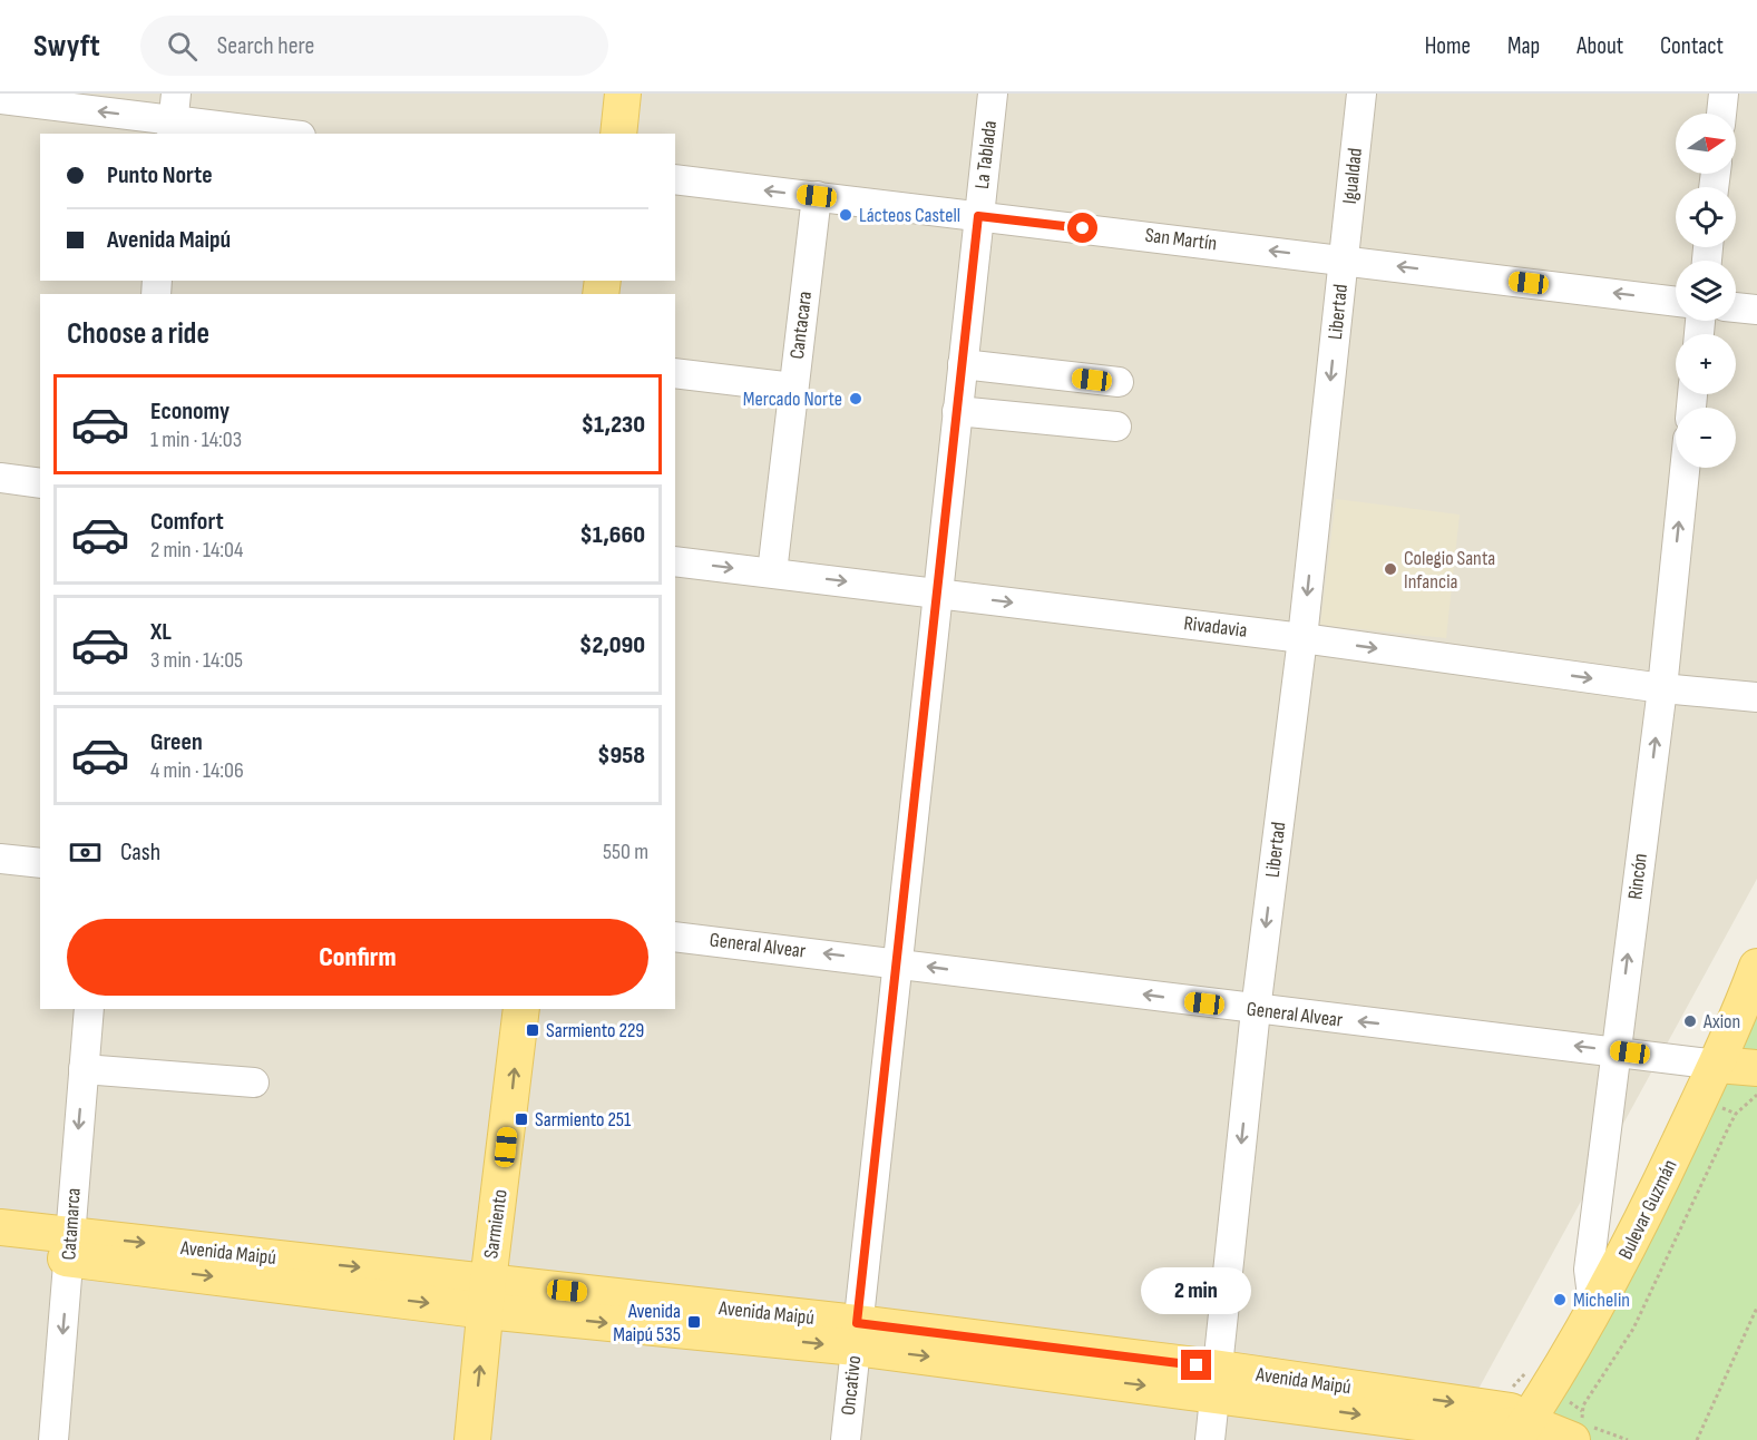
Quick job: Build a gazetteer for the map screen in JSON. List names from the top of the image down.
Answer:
{
  "streets": {
    "main road": [
      "General Alvear",
      "Bulevar Guzmán",
      "Sarmiento",
      "Avenida Maipú"
    ],
    "street": [
      "La Tablada",
      "Igualdad",
      "San Martín",
      "Libertad",
      "Cantacara",
      "Rivadavia",
      "Rincón",
      "Catamarca",
      "Oncativo"
    ]
  },
  "crossings": [
    ["La Tablada", "San Martín"],
    ["La Tablada", "Oncativo"],
    ["Igualdad", "San Martín"],
    ["Igualdad", "Libertad"],
    ["San Martín", "Libertad"],
    ["San Martín", "Cantacara"],
    ["San Martín", "Oncativo"],
    ["Libertad", "Rivadavia"],
    ["Libertad", "General Alvear"],
    ["Libertad", "Avenida Maipú"],
    ["Cantacara", "Rivadavia"],
    ["Rivadavia", "Rincón"],
    ["Rivadavia", "Oncativo"],
    ["Rincón", "General Alvear"],
    ["Rincón", "Bulevar Guzmán"],
    ["General Alvear", "Bulevar Guzmán"],
    ["General Alvear", "Oncativo"],
    ["Bulevar Guzmán", "Avenida Maipú"],
    ["Catamarca", "Avenida Maipú"],
    ["Sarmiento", "Avenida Maipú"],
    ["Avenida Maipú", "Oncativo"]
  ],
  "one_way": [
    "Libertad",
    "Rincón",
    "General Alvear",
    "Catamarca",
    "Sarmiento",
    "Avenida Maipú"
  ],
  "places": {
    "other": [
      "Lácteos Castell",
      "Mercado Norte",
      "Colegio Santa Infancia",
      "Axion",
      "Michelin"
    ],
    "transit": ["Sarmiento 229", "Sarmiento 251", "Avenida Maipú 535"]
  },
  "north": "right",
  "page": {
    "header": "Swyft",
    "search": "Search here",
    "nav": [
      "Home",
      "Map",
      "About",
      "Contact"
    ],
    "map_buttons": ["+", "−"],
    "banner": ["Punto Norte", "Avenida Maipú"],
    "heading": "Choose a ride",
    "list": [
      {
        "name": "Economy",
        "note": "1 min · 14:03",
        "value": "$1,230"
      },
      {
        "name": "Comfort",
        "note": "2 min · 14:04",
        "value": "$1,660"
      },
      {
        "name": "XL",
        "note": "3 min · 14:05",
        "value": "$2,090"
      },
      {
        "name": "Green",
        "note": "4 min · 14:06",
        "value": "$958"
      }
    ],
    "pay": ["Cash", "550 m"],
    "buttons": "Confirm",
    "bubble": "2 min"
  }
}
